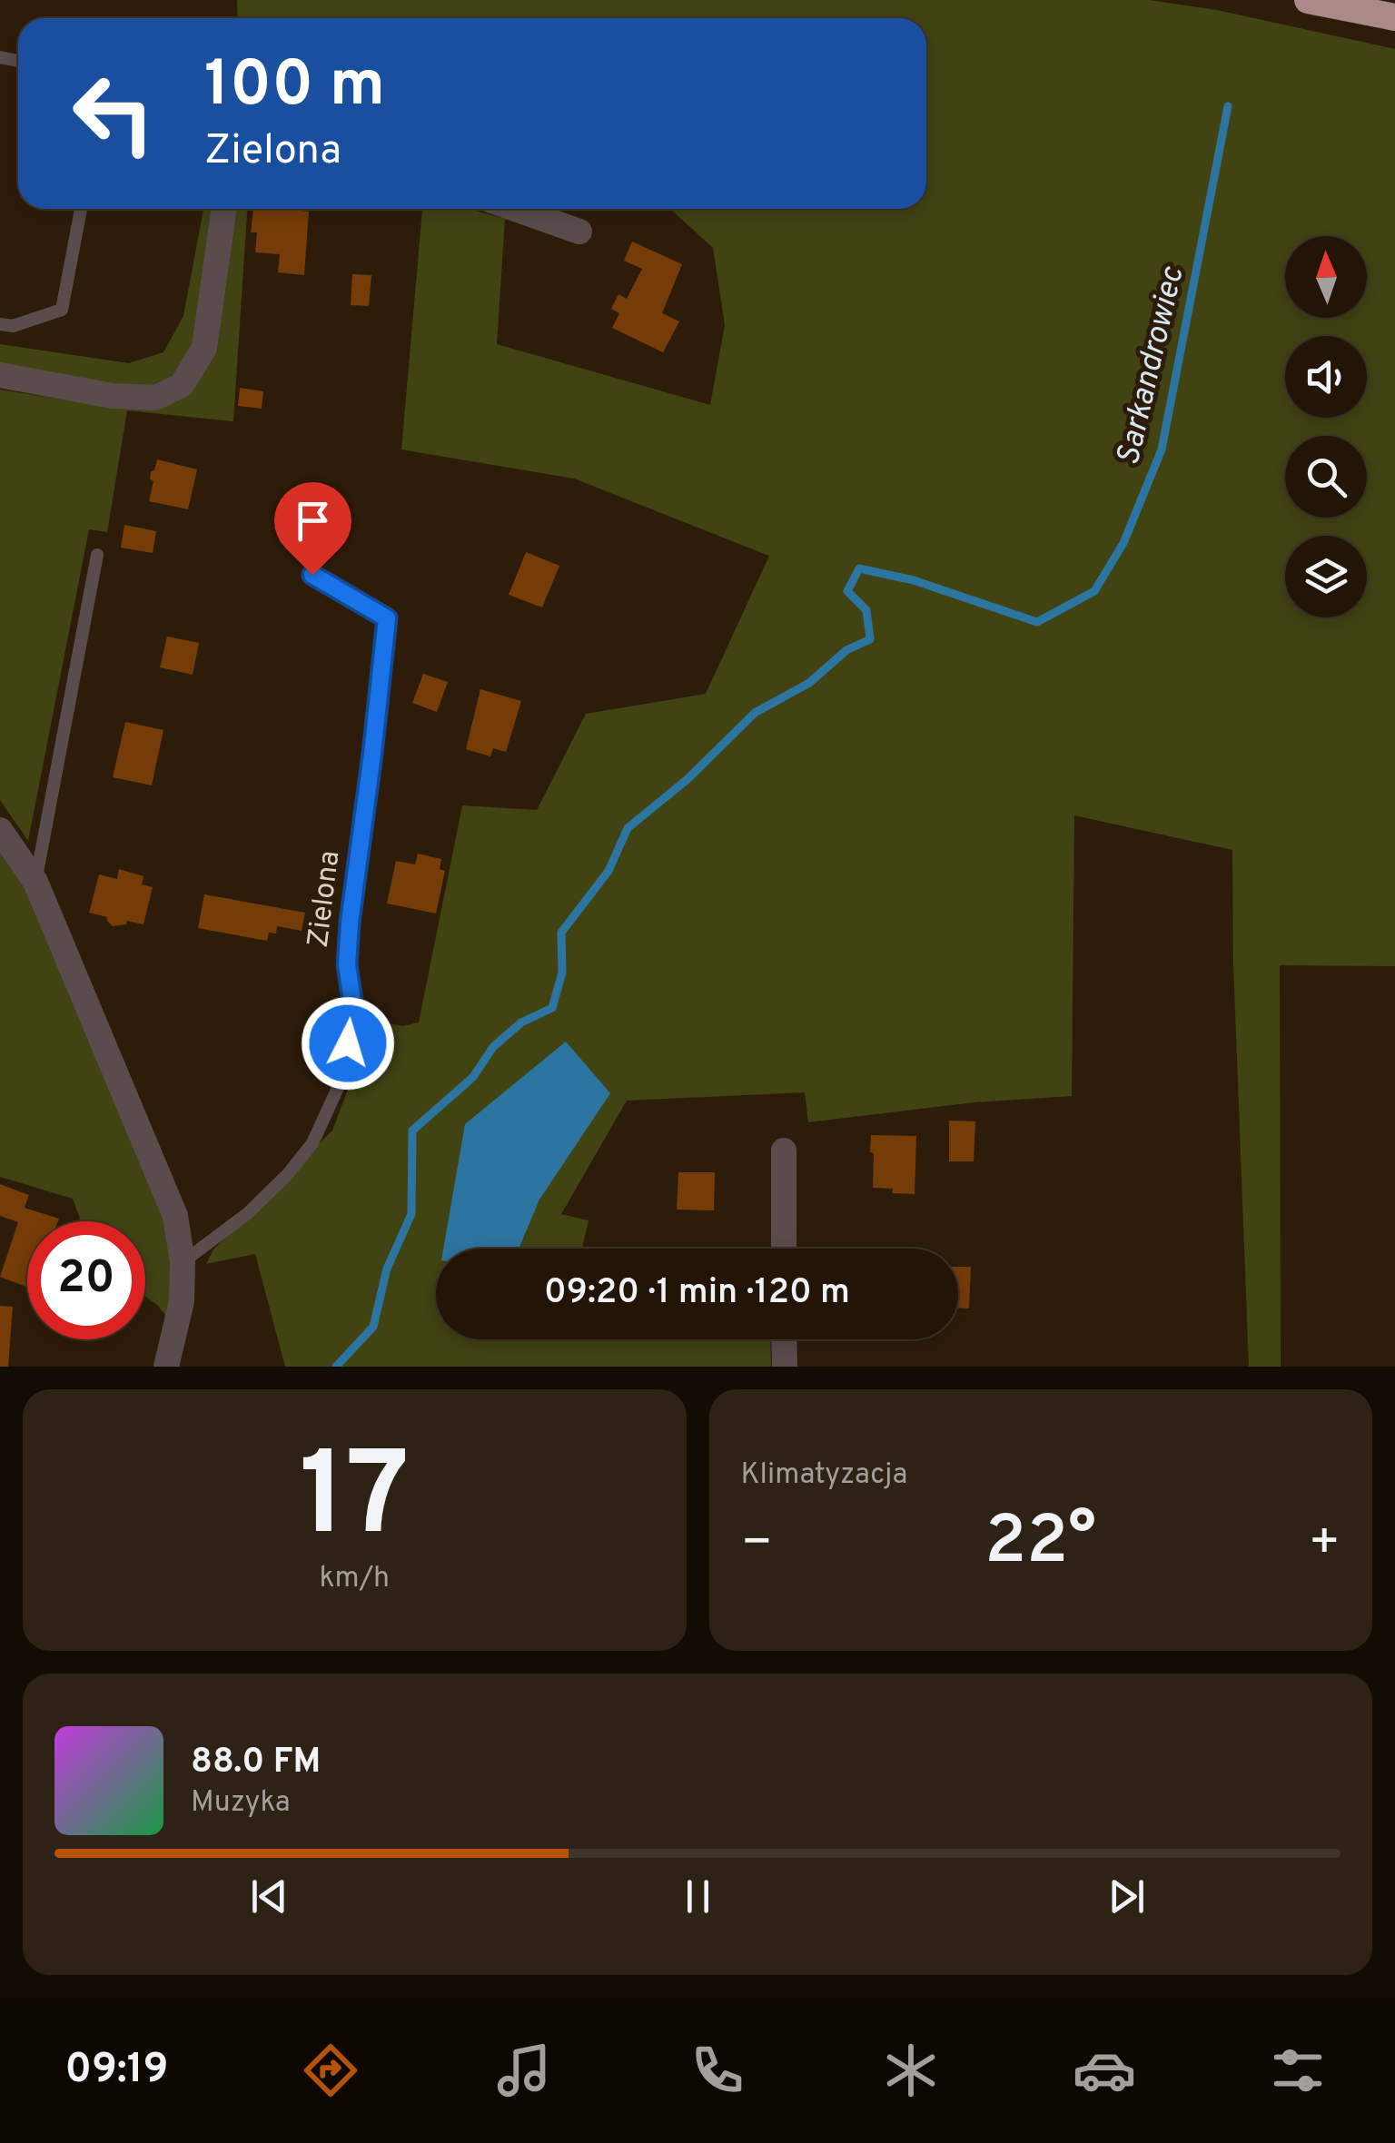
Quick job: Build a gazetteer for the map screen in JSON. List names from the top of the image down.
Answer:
{
  "streets": {
    "lane": ["Zielona"]
  },
  "water": ["Sarkandrowiec"],
  "north": "top",
  "page": {
    "turn": ["100 m", "Zielona"],
    "limit": "20",
    "trip": "09:20 · 1 min · 120 m",
    "tile": [
      ["17", "km/h"],
      "Klimatyzacja"
    ],
    "heat": ["−", "22°", "+"],
    "song": ["88.0 FM", "Muzyka"],
    "tabs": "09:19"
  }
}
